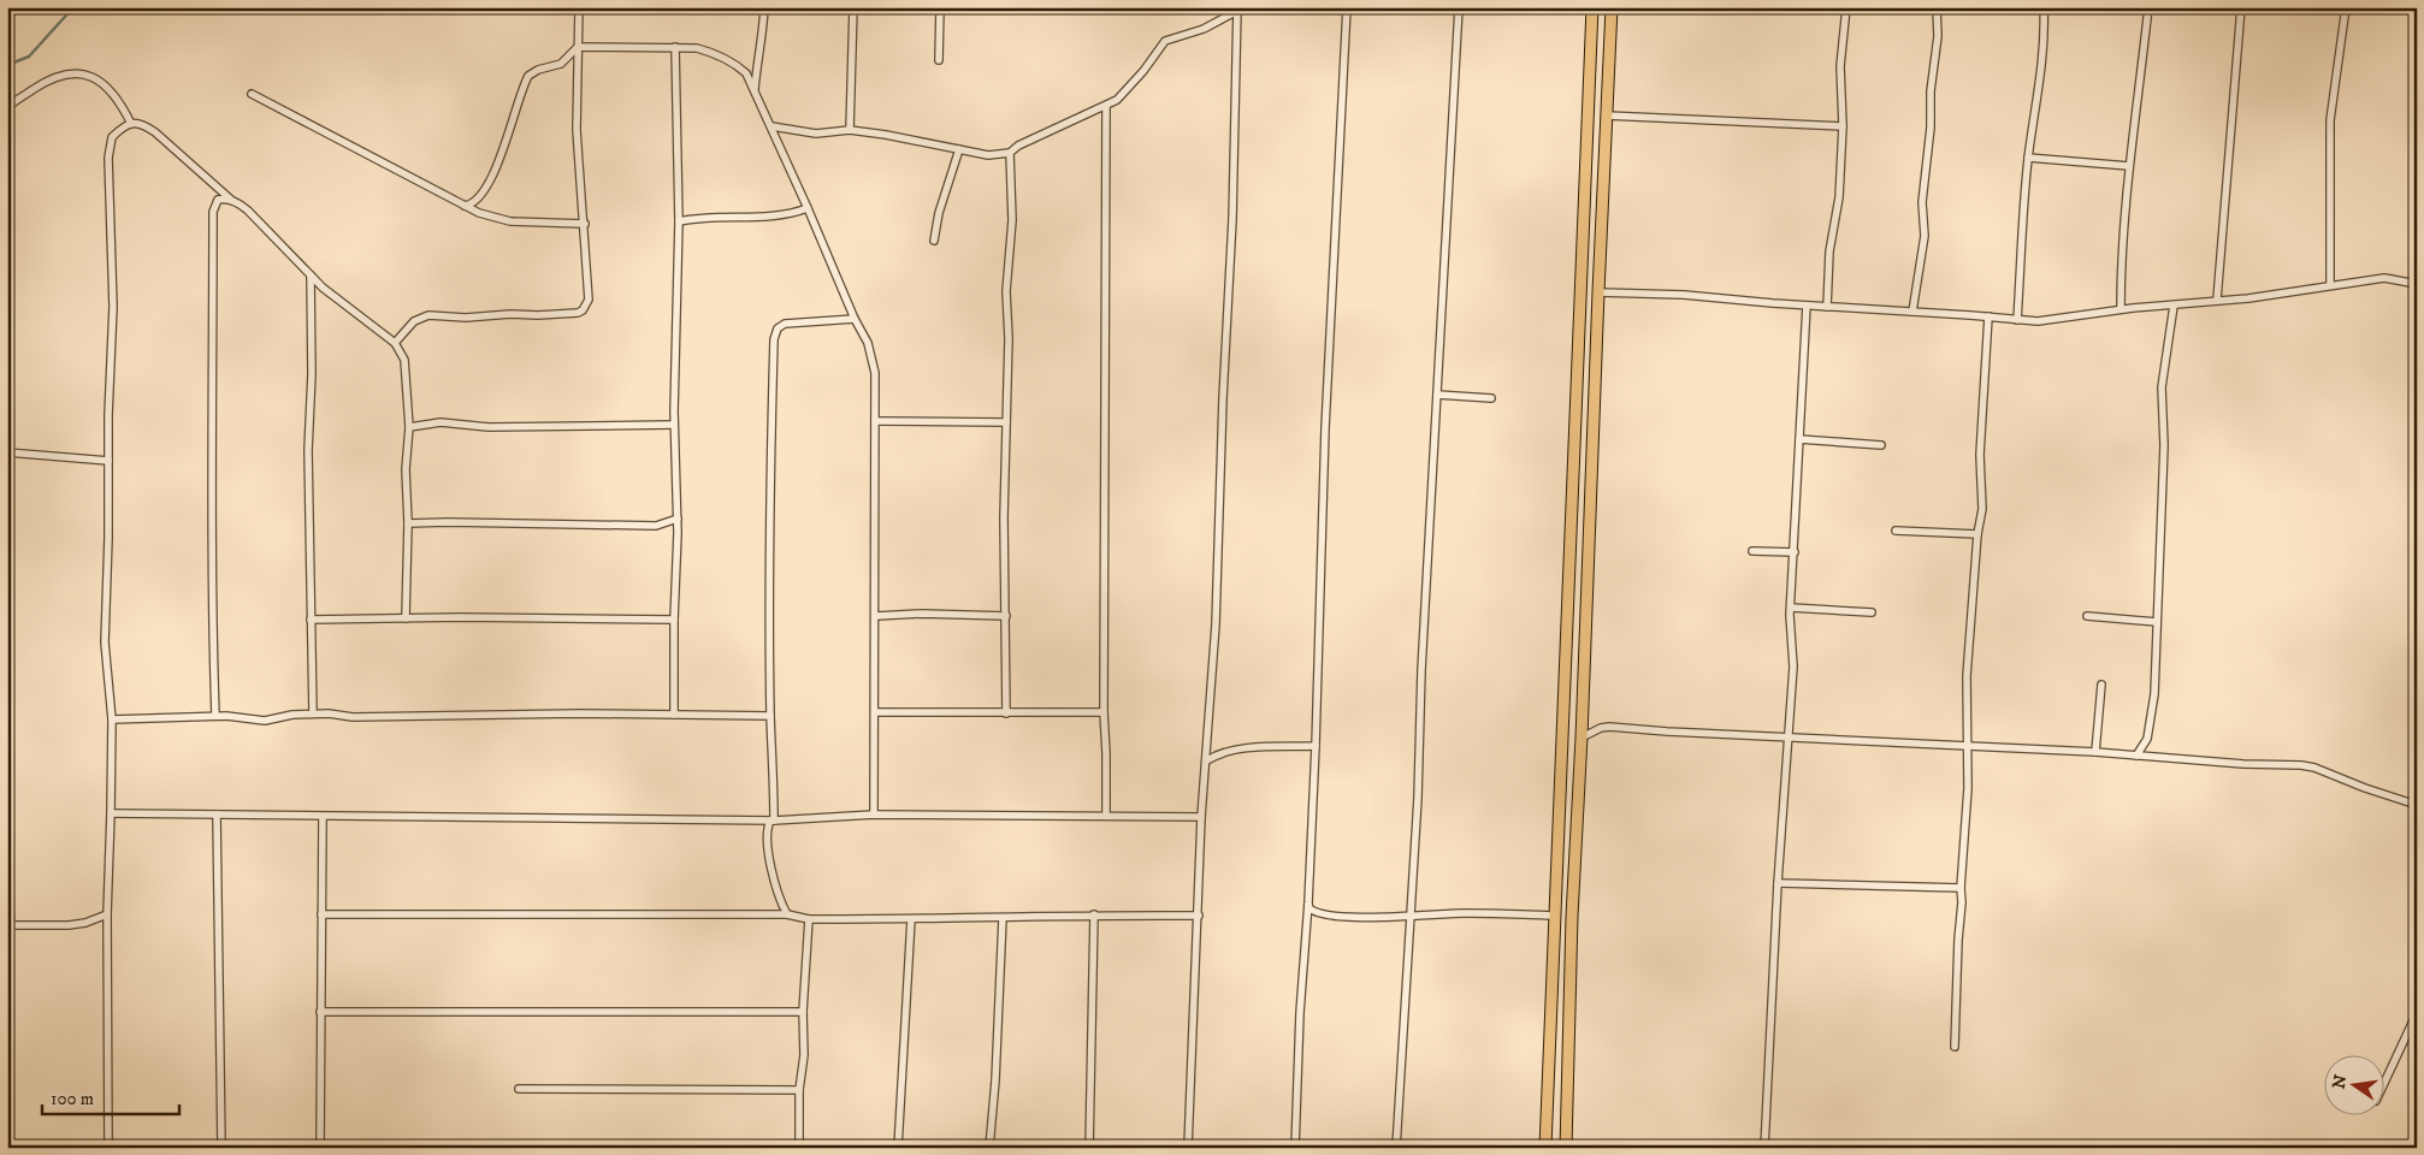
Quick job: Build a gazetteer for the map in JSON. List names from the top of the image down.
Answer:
{
  "scale_bar": "100 m",
  "north": "left"
}
